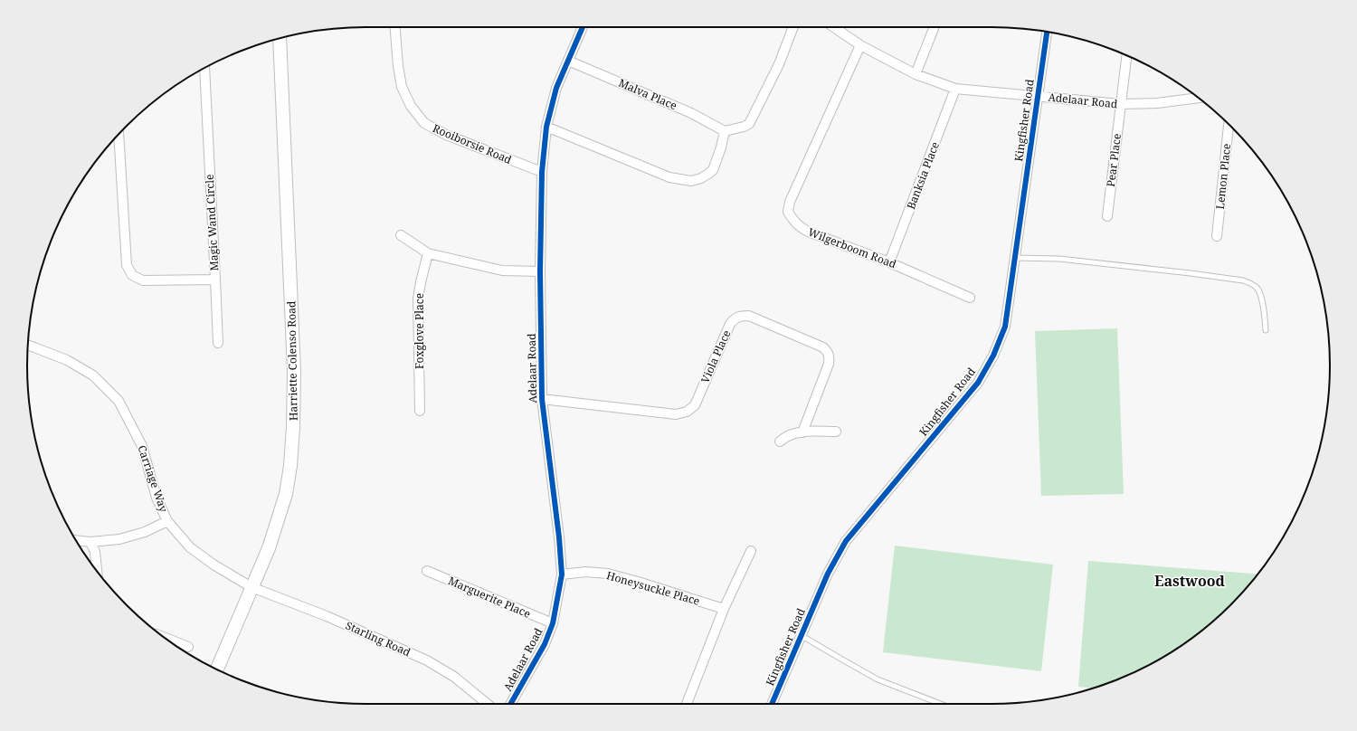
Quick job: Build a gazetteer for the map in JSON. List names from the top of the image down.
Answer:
{
  "streets": {
    "street": [
      "Malva Place",
      "Adelaar Road",
      "Kingfisher Road",
      "Rooiborsie Road",
      "Pear Place",
      "Banksia Place",
      "Lemon Place",
      "Magic Wand Circle",
      "Wilgerboom Road",
      "Foxglove Place",
      "Viola Place",
      "Harriette Colenso Road",
      "Carriage Way",
      "Honeysuckle Place",
      "Marguerite Place",
      "Starling Road"
    ]
  },
  "crossings": [
    ["Malva Place", "Adelaar Road"],
    ["Adelaar Road", "Kingfisher Road"],
    ["Adelaar Road", "Rooiborsie Road"],
    ["Adelaar Road", "Pear Place"],
    ["Adelaar Road", "Banksia Place"],
    ["Adelaar Road", "Wilgerboom Road"],
    ["Adelaar Road", "Viola Place"],
    ["Adelaar Road", "Honeysuckle Place"],
    ["Adelaar Road", "Marguerite Place"],
    ["Banksia Place", "Wilgerboom Road"],
    ["Harriette Colenso Road", "Carriage Way"],
    ["Harriette Colenso Road", "Starling Road"],
    ["Carriage Way", "Starling Road"]
  ],
  "districts": ["Eastwood"]
}
